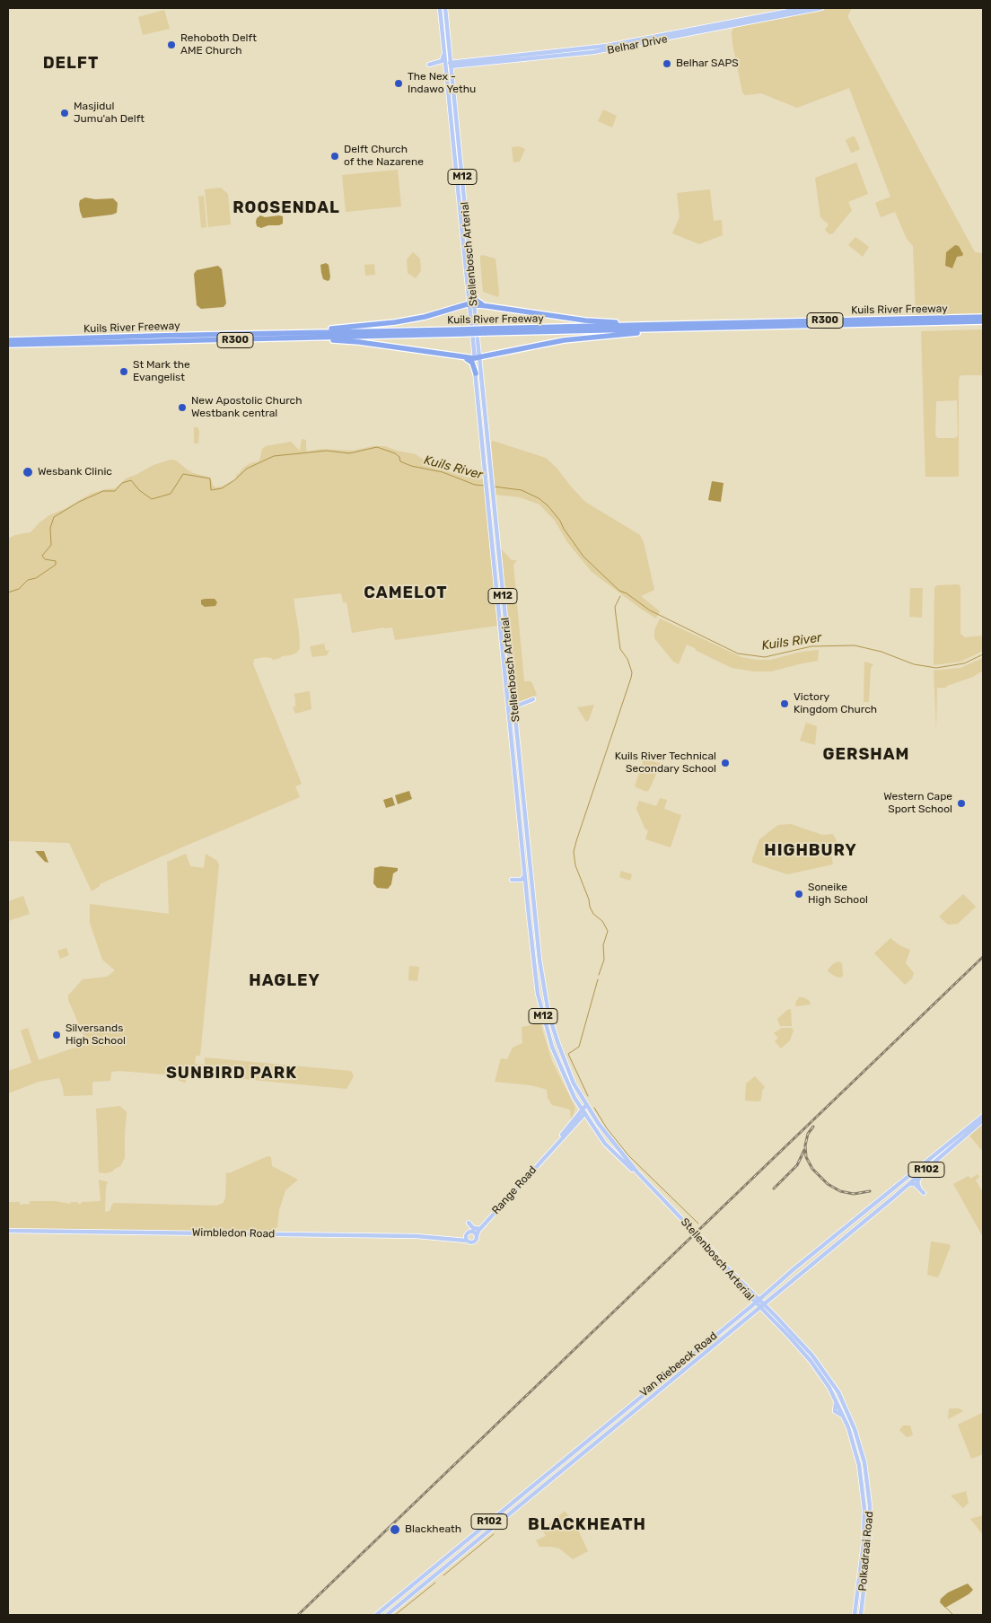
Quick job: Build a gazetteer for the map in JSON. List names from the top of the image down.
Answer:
{
  "streets": {
    "highway": ["Kuils River Freeway", "R300"],
    "main road": [
      "Belhar Drive",
      "M12",
      "Stellenbosch Arterial",
      "R102",
      "Range Road",
      "Wimbledon Road",
      "Van Riebeeck Road",
      "Polkadraai Road"
    ]
  },
  "crossings": [
    ["Belhar Drive", "Stellenbosch Arterial"],
    ["M12", "Stellenbosch Arterial"],
    ["Stellenbosch Arterial", "Range Road"],
    ["Stellenbosch Arterial", "Van Riebeeck Road"],
    ["Stellenbosch Arterial", "Polkadraai Road"],
    ["Van Riebeeck Road", "Polkadraai Road"]
  ],
  "districts": [
    "DELFT",
    "ROOSENDAL",
    "CAMELOT",
    "GERSHAM",
    "HIGHBURY",
    "HAGLEY",
    "SUNBIRD PARK",
    "BLACKHEATH"
  ],
  "water": ["Kuils River"],
  "places": [
    "Rehoboth Delft AME Church",
    "Belhar SAPS",
    "The Nex - Indawo Yethu",
    "Masjidul Jumu'ah Delft",
    "Delft Church of the Nazarene",
    "St Mark the Evangelist",
    "New Apostolic Church Westbank central",
    "Wesbank Clinic",
    "Victory Kingdom Church",
    "Kuils River Technical Secondary School",
    "Western Cape Sport School",
    "Soneike High School",
    "Silversands High School",
    "Blackheath"
  ]
}
